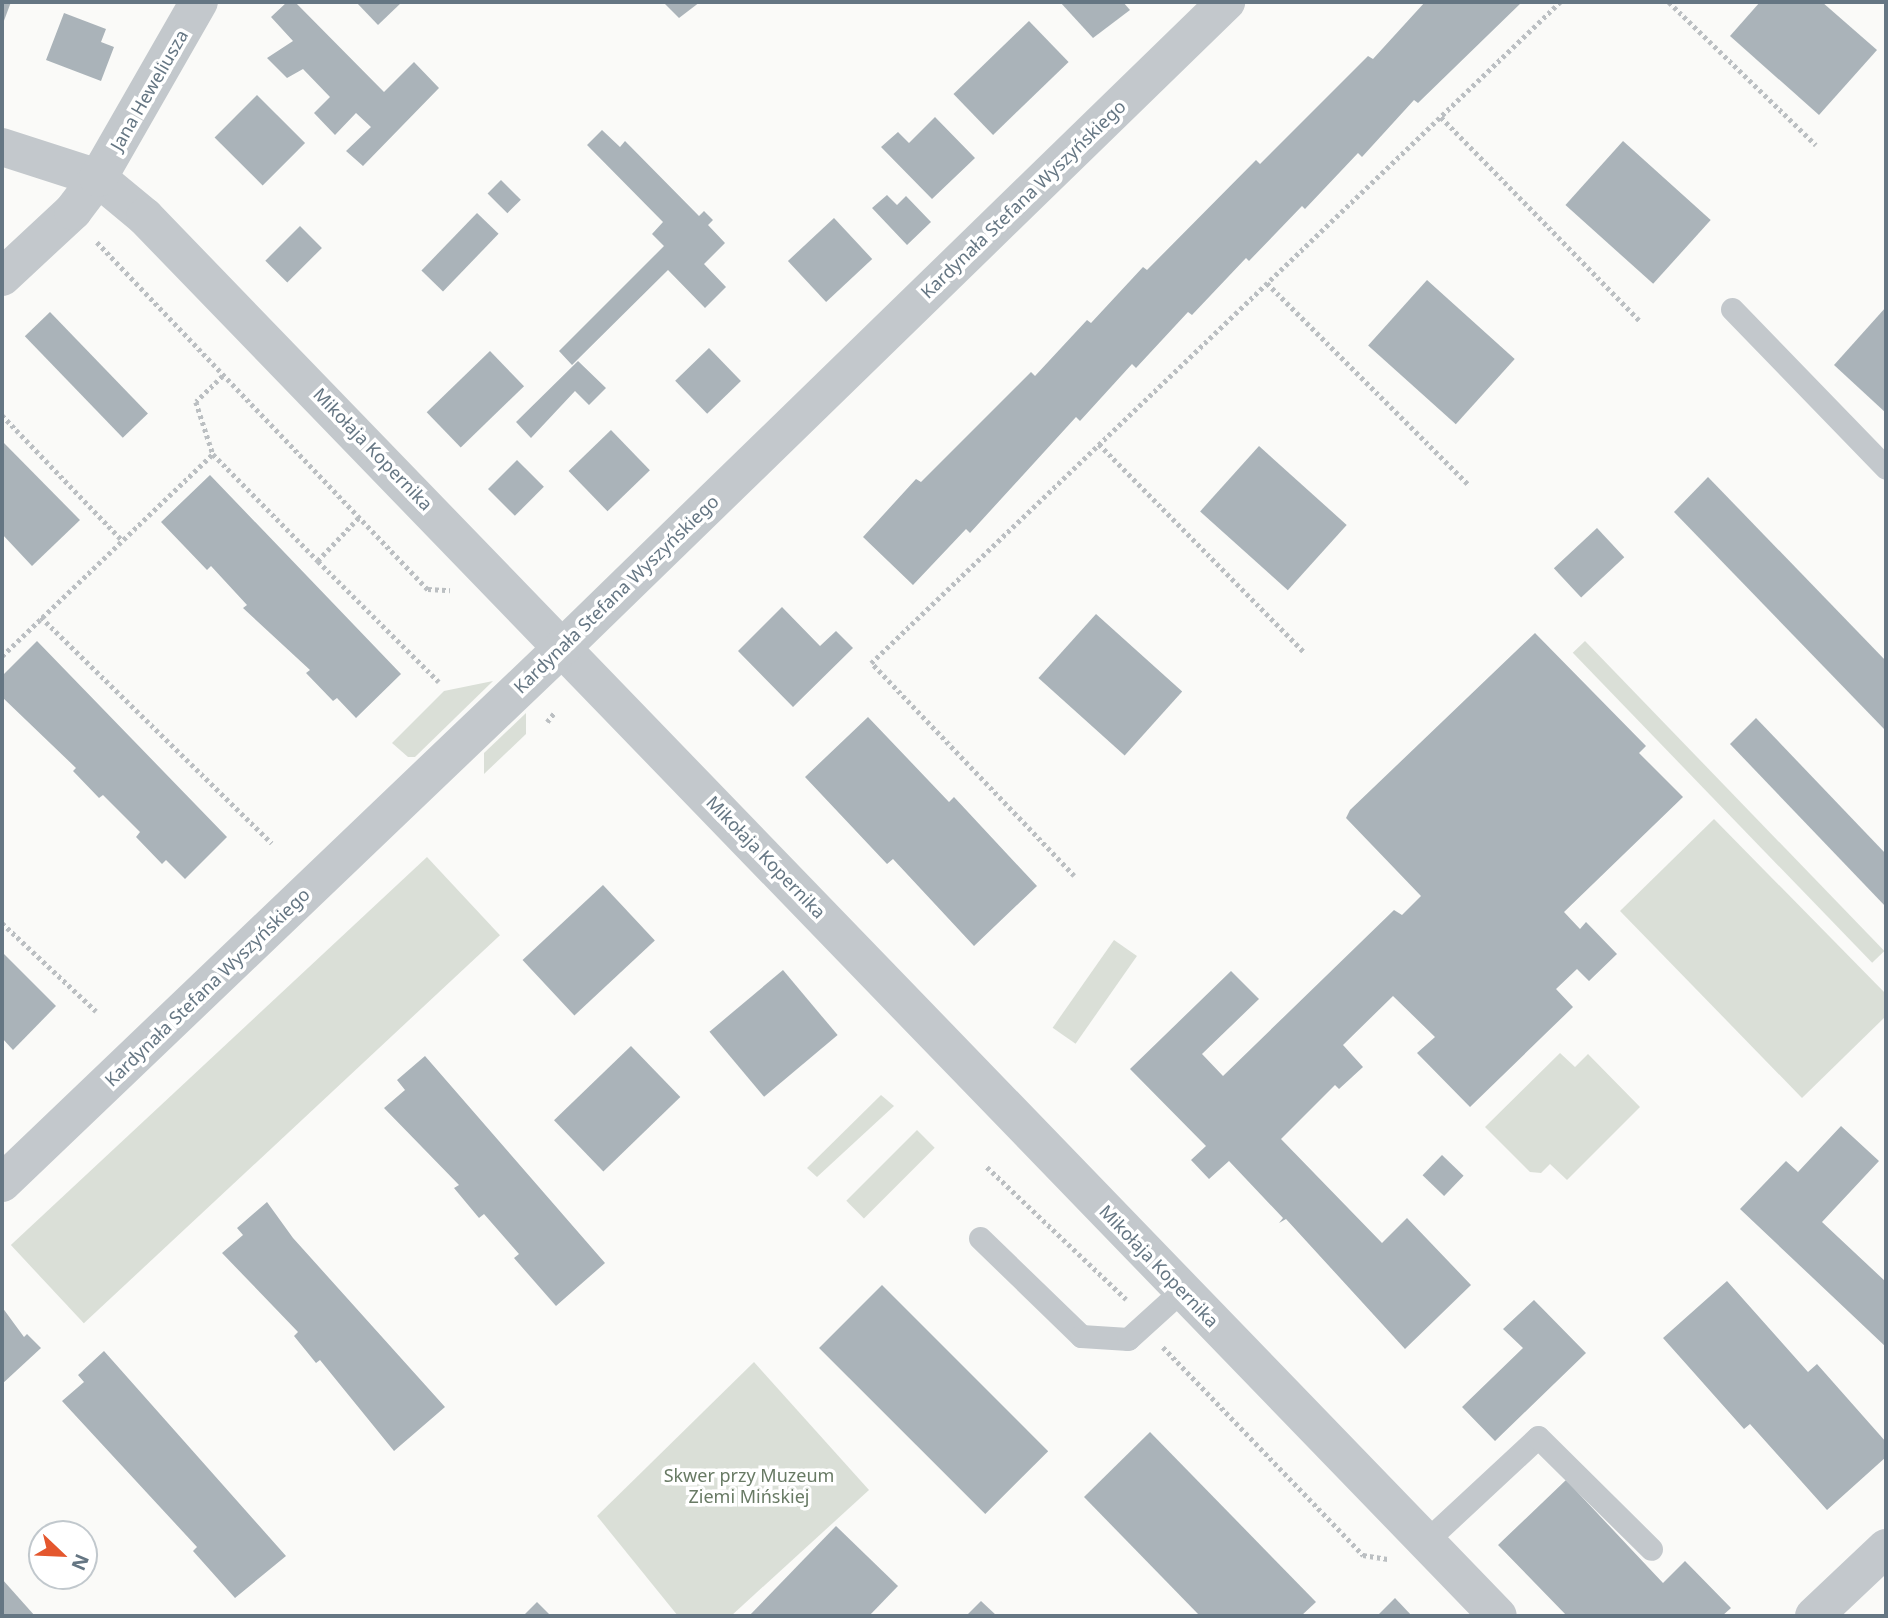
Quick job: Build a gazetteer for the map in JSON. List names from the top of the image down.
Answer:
{
  "streets": {
    "street": ["Jana Heweliusza", "Kardynała Stefana Wyszyńskiego", "Mikołaja Kopernika"]
  },
  "crossings": [
    ["Jana Heweliusza", "Mikołaja Kopernika"],
    ["Kardynała Stefana Wyszyńskiego", "Mikołaja Kopernika"]
  ],
  "parks": ["Skwer przy Muzeum Ziemi Mińskiej"],
  "north": "bottom right"
}
